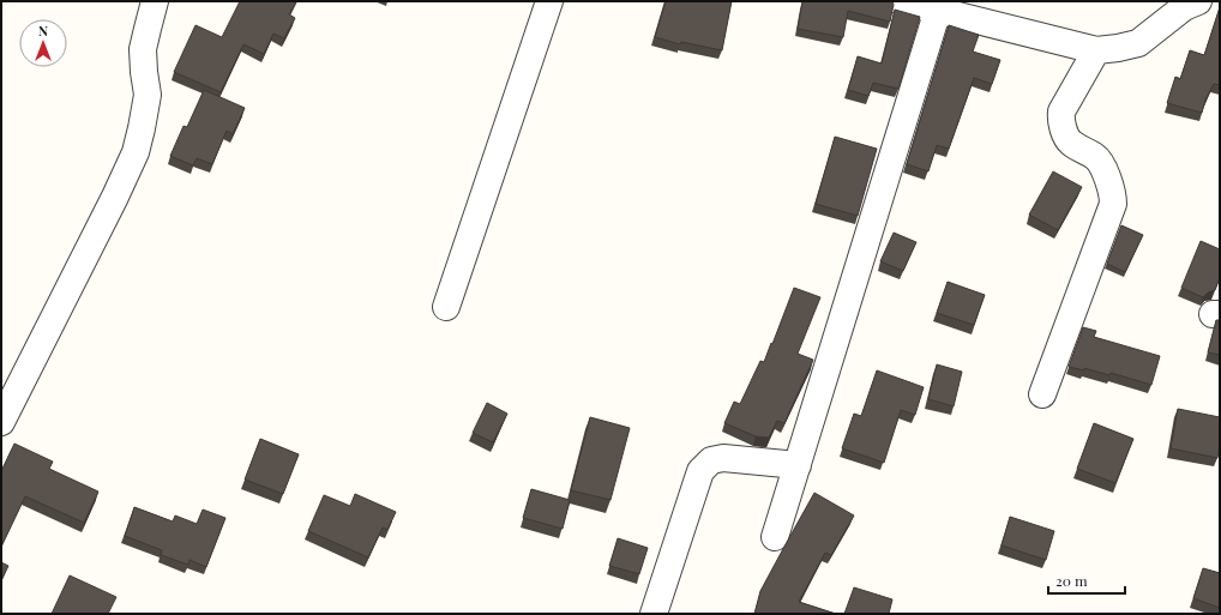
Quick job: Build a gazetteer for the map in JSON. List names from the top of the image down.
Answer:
{
  "scale_bar": "20 m",
  "north": "top"
}
